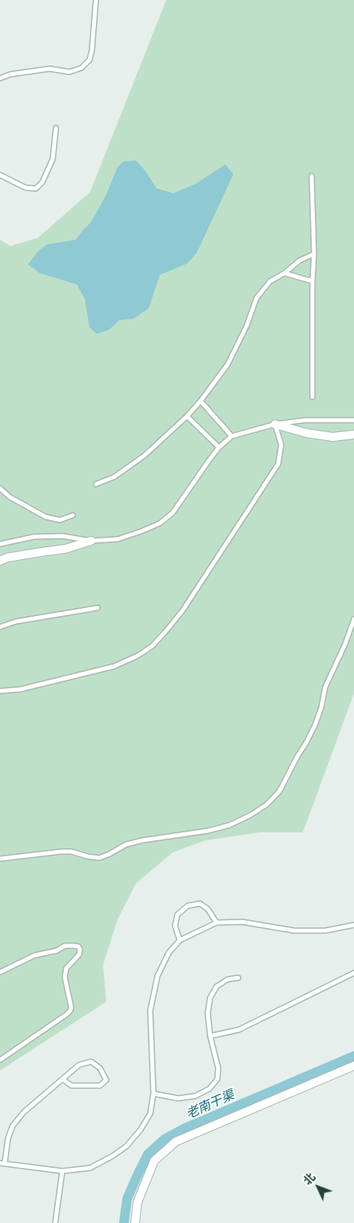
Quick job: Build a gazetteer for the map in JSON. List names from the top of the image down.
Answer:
{
  "water": ["老南干渠"],
  "north": "top left"
}
